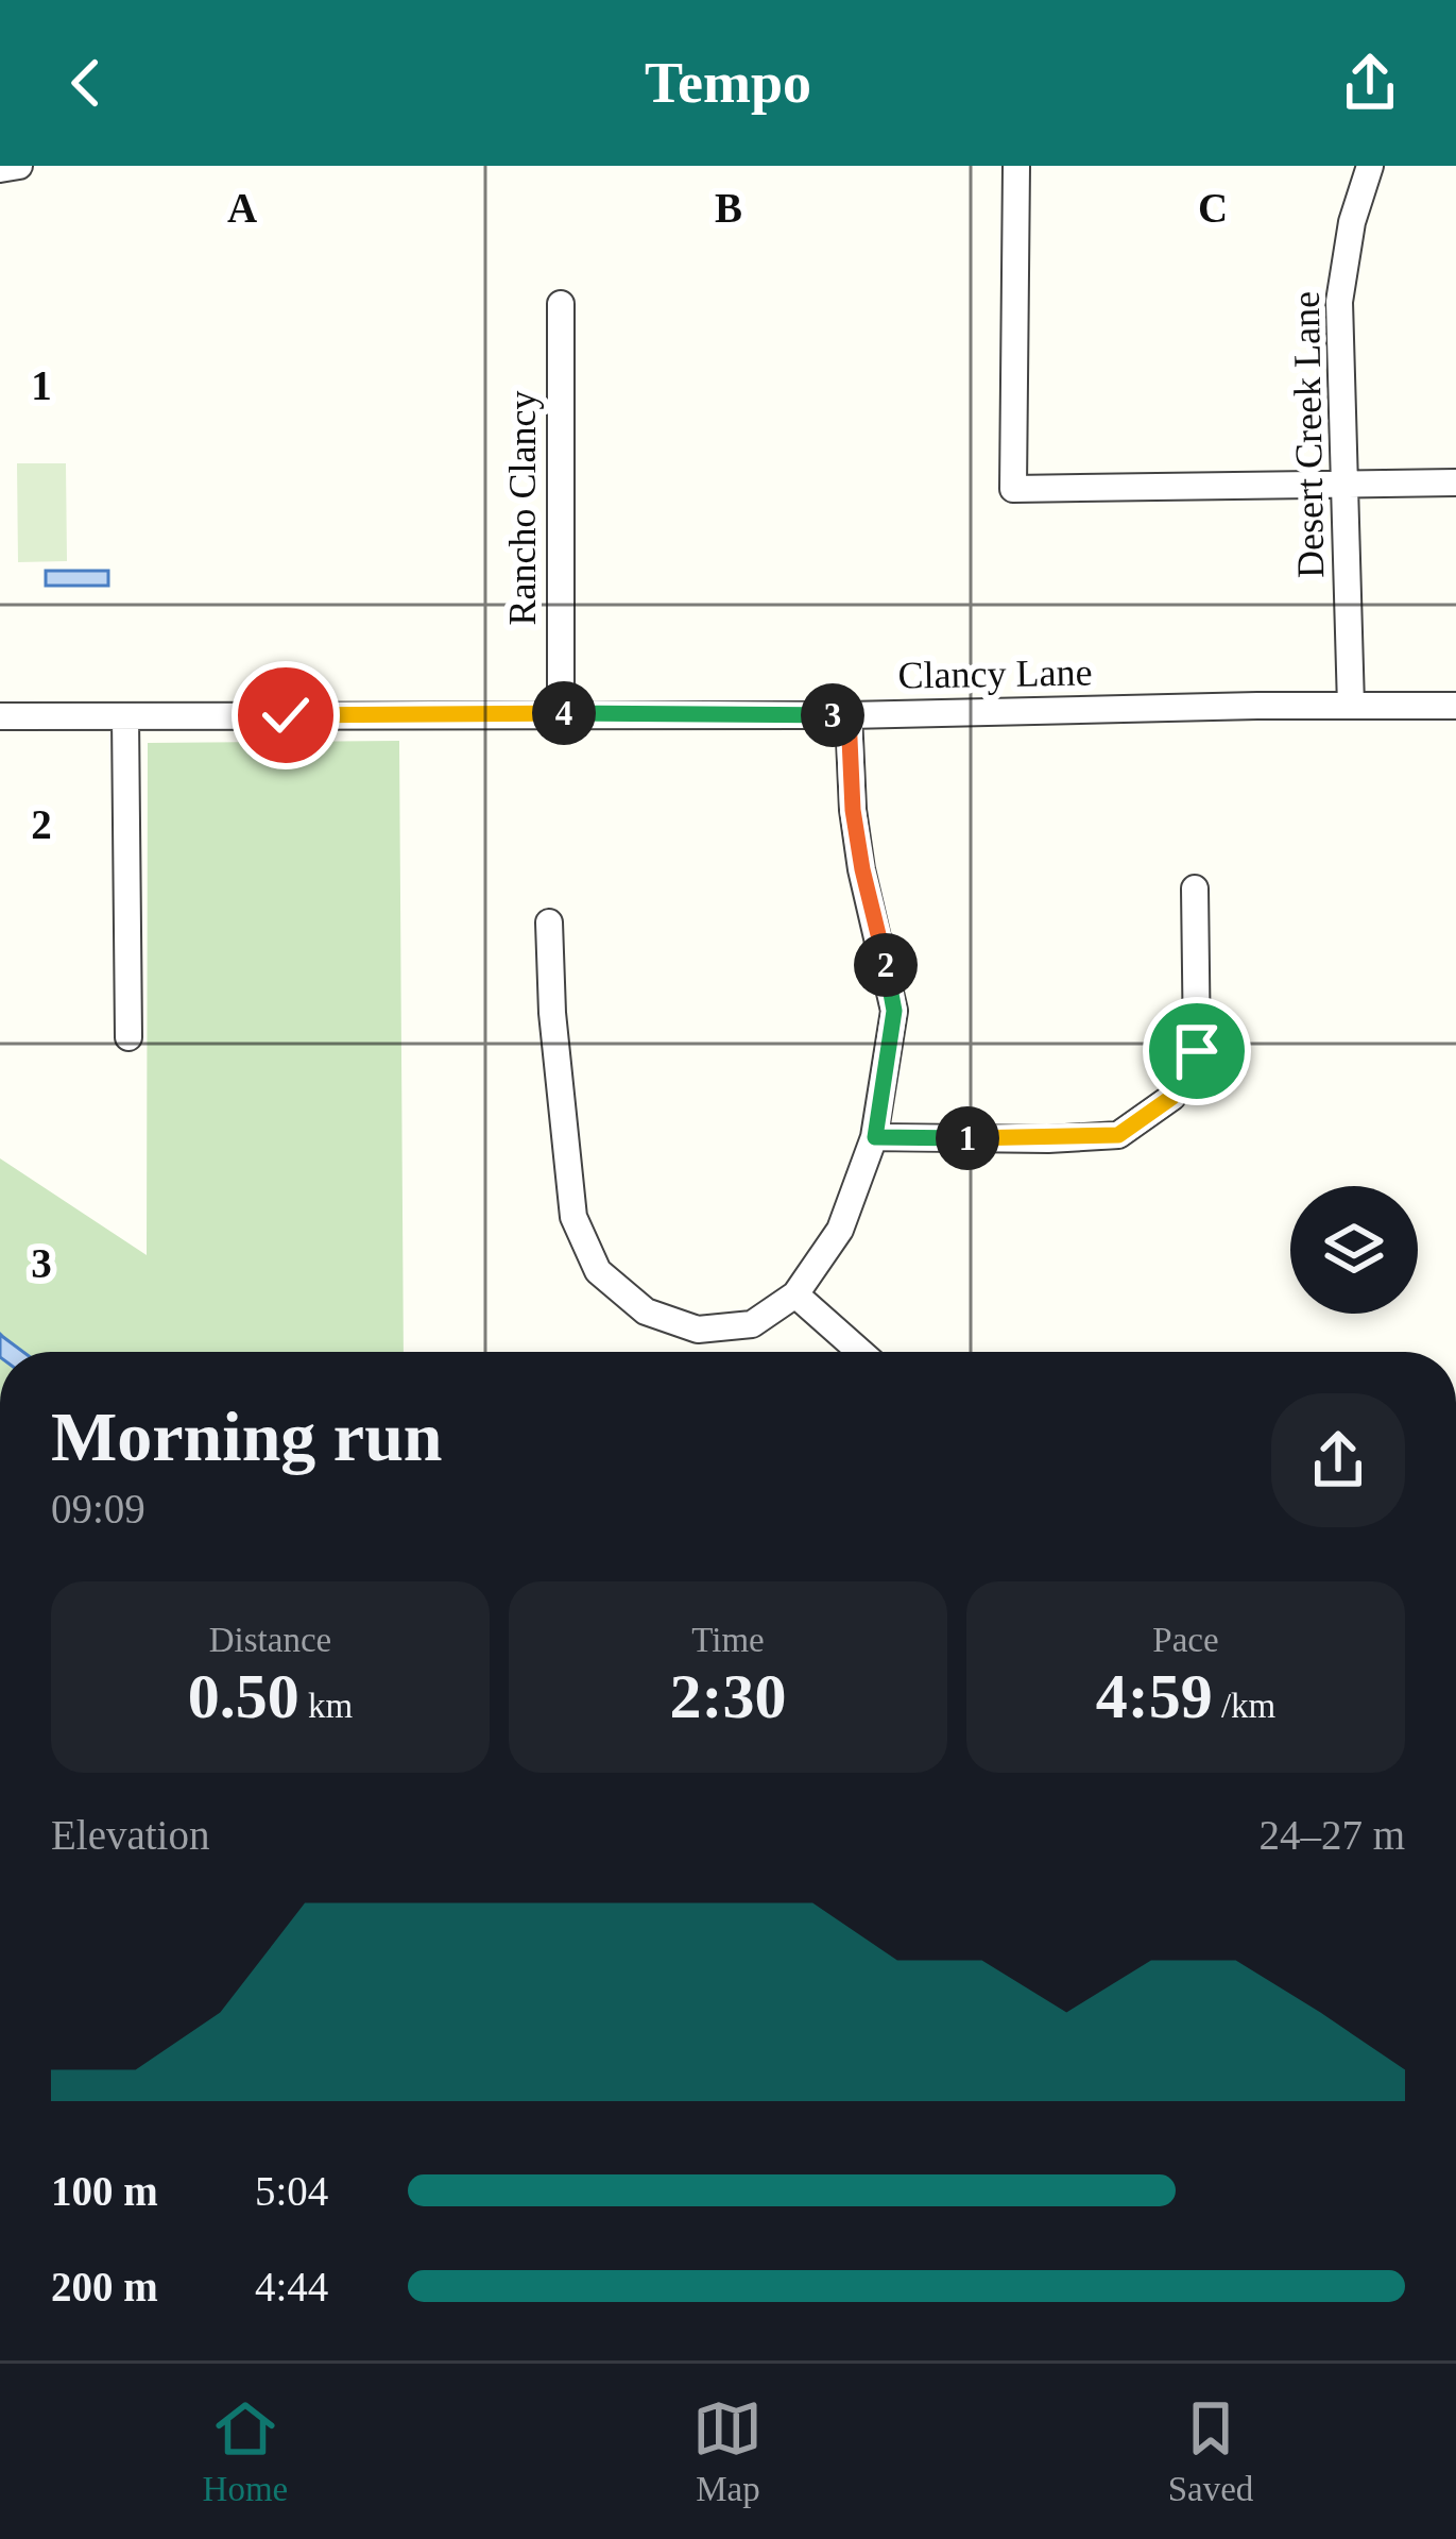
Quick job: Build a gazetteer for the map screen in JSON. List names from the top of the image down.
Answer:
{
  "streets": {
    "street": ["Desert Creek Lane", "Rancho Clancy", "Clancy Lane"]
  },
  "crossings": [
    ["Desert Creek Lane", "Clancy Lane"],
    ["Rancho Clancy", "Clancy Lane"]
  ],
  "page": {
    "header": "Tempo",
    "pins": [
      "4",
      "3",
      "2",
      "1"
    ],
    "heading": ["Morning run", "09:09"],
    "stats": [
      ["Distance", "0.50 km"],
      ["Time", "2:30"],
      ["Pace", "4:59 /km"]
    ],
    "chart": ["Elevation", "24–27 m"],
    "list": [
      {
        "name": "100 m",
        "note": "5:04"
      },
      {
        "name": "200 m",
        "note": "4:44"
      }
    ],
    "tabs": ["Home", "Map", "Saved"]
  },
  "grid": {
    "columns": ["A", "B", "C"],
    "rows": ["1", "2", "3"]
  }
}
